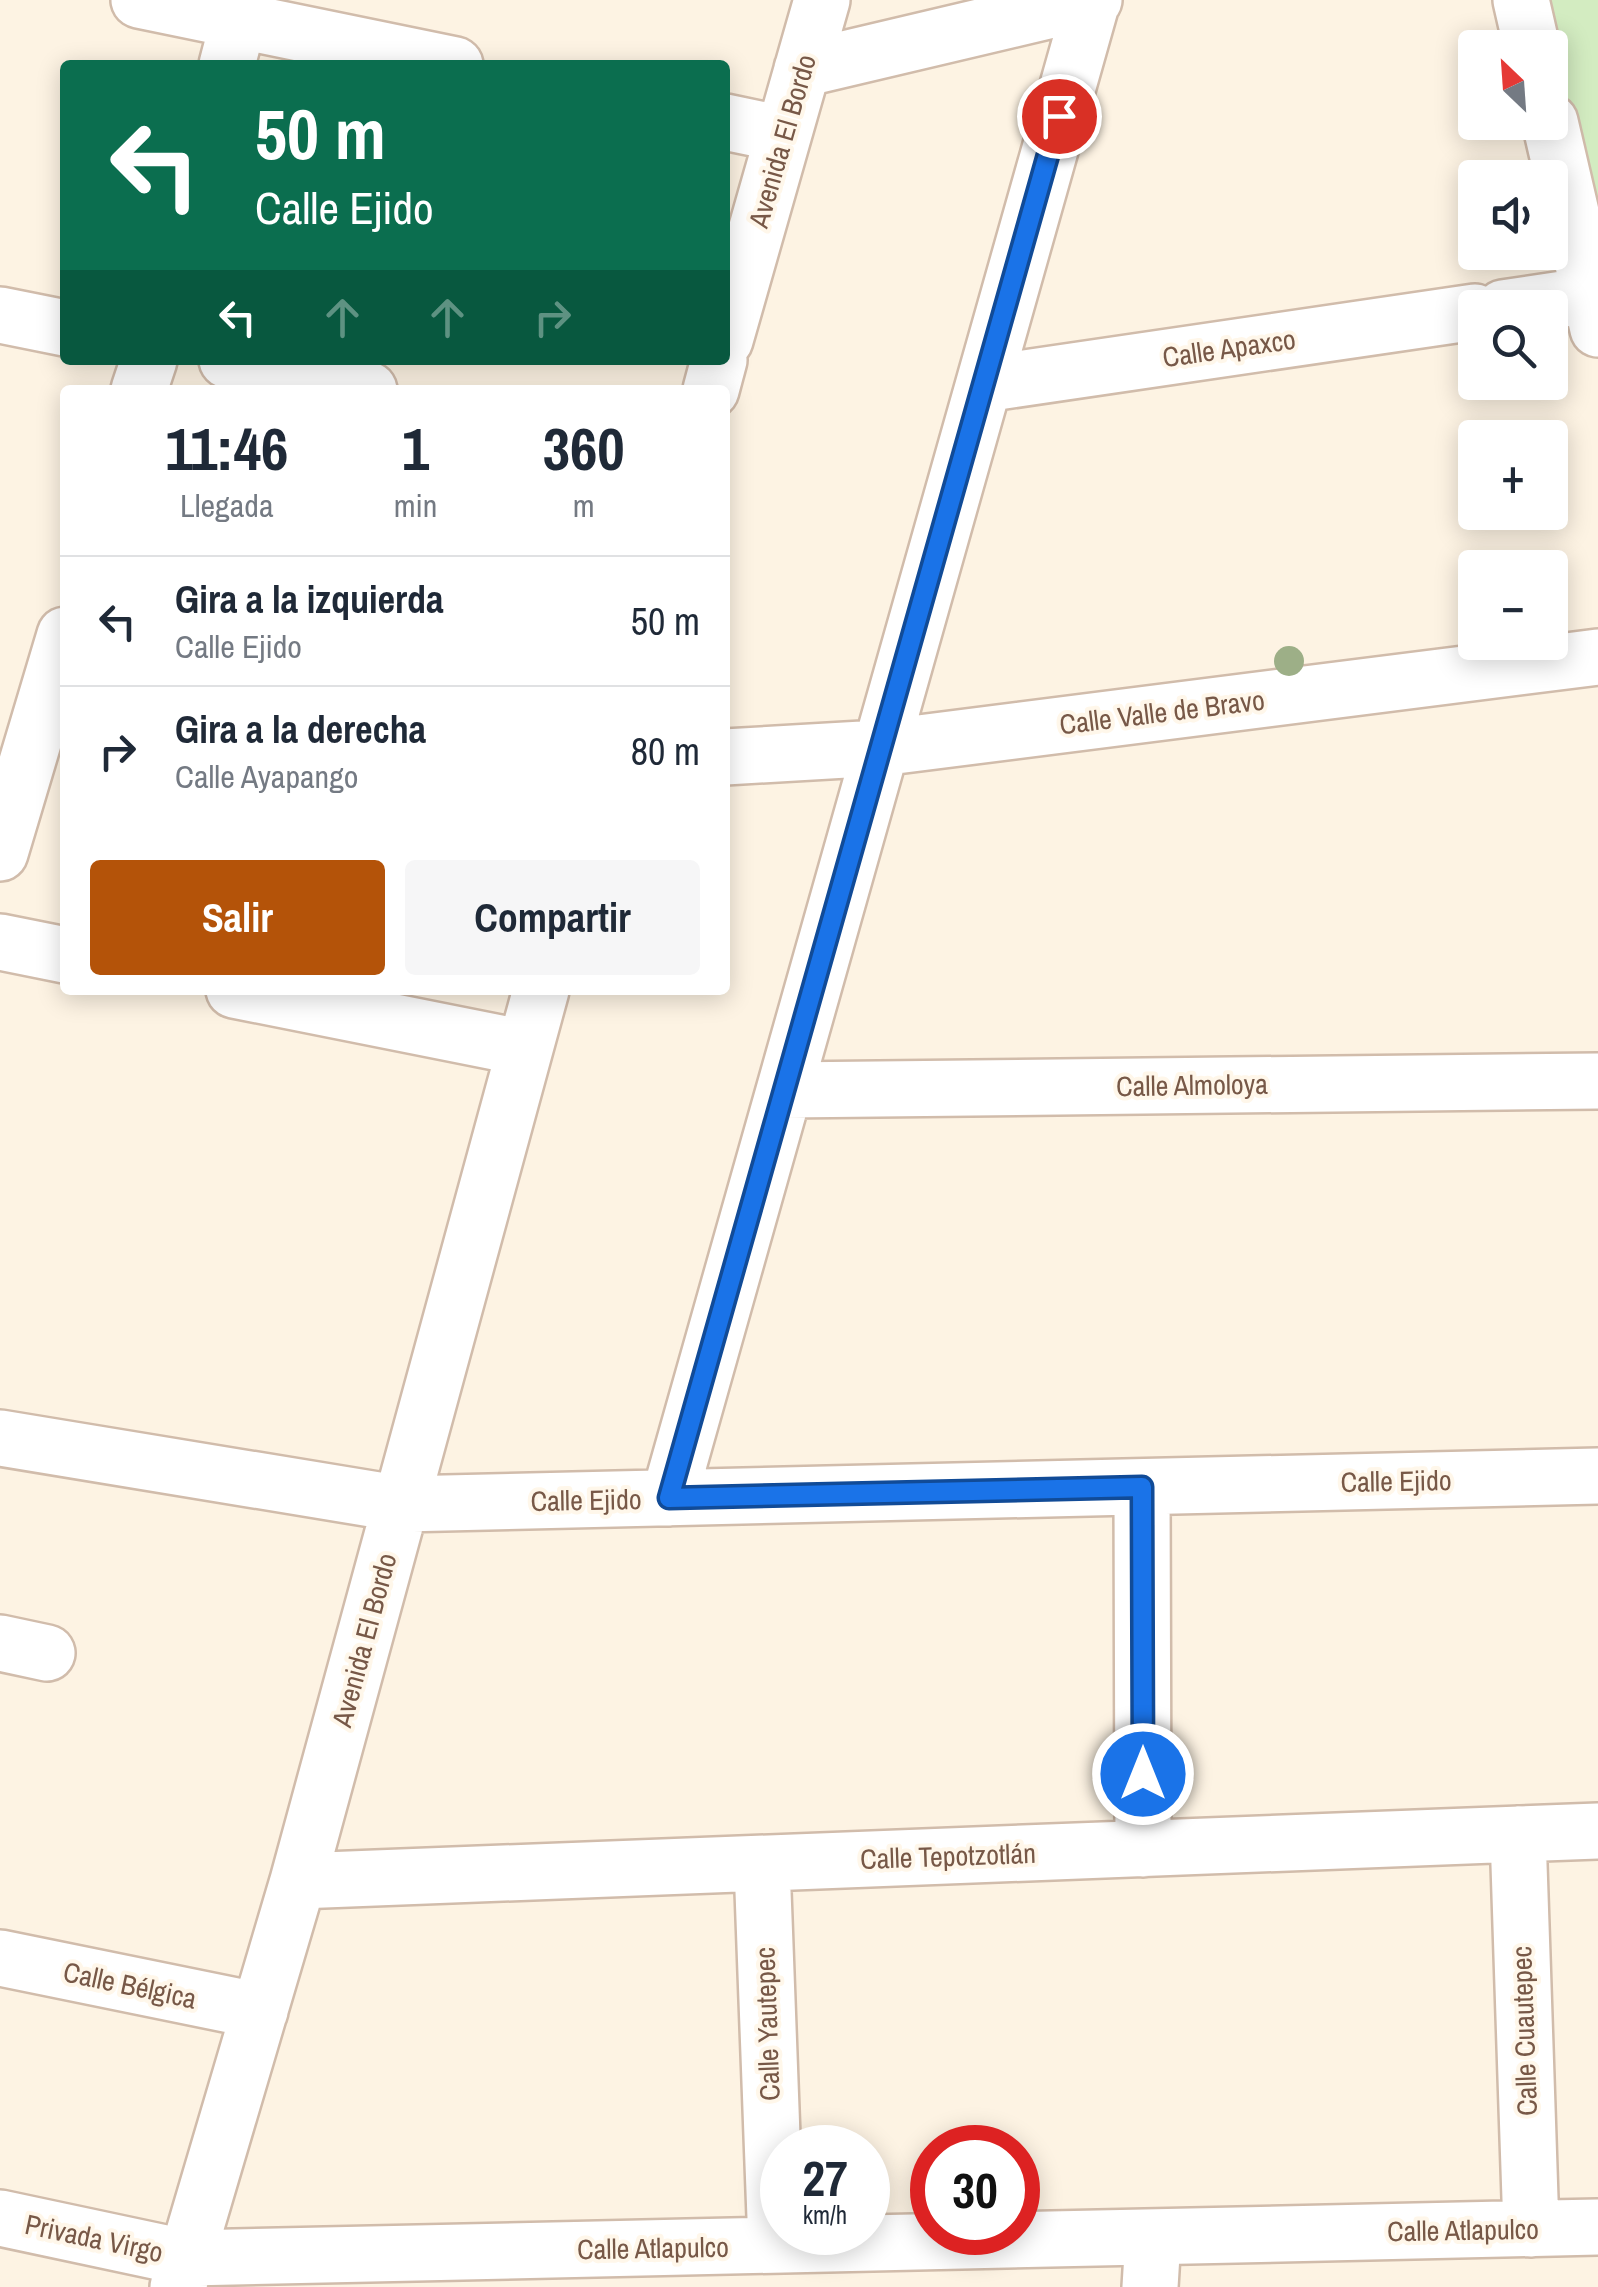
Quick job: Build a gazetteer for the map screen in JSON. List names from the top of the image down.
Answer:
{
  "streets": {
    "street": [
      "Avenida El Bordo",
      "Calle Apaxco",
      "Calle Valle de Bravo",
      "Calle Almoloya",
      "Calle Ejido",
      "Calle Tepotzotlán",
      "Calle Bélgica",
      "Calle Yautepec",
      "Calle Cuautepec",
      "Calle Atlapulco",
      "Privada Virgo"
    ]
  },
  "crossings": [
    ["Avenida El Bordo", "Calle Ejido"],
    ["Avenida El Bordo", "Calle Tepotzotlán"],
    ["Avenida El Bordo", "Calle Bélgica"],
    ["Avenida El Bordo", "Calle Atlapulco"],
    ["Avenida El Bordo", "Privada Virgo"],
    ["Calle Tepotzotlán", "Calle Yautepec"],
    ["Calle Tepotzotlán", "Calle Cuautepec"],
    ["Calle Cuautepec", "Calle Atlapulco"],
    ["Calle Atlapulco", "Privada Virgo"]
  ],
  "north": "top left",
  "page": {
    "map_buttons": ["+", "−"],
    "turn": ["50 m", "Calle Ejido"],
    "eta": [
      "11:46",
      "Llegada",
      "1",
      "min",
      "360",
      "m"
    ],
    "list": [
      {
        "name": "Gira a la izquierda",
        "note": "Calle Ejido",
        "value": "50 m"
      },
      {
        "name": "Gira a la derecha",
        "note": "Calle Ayapango",
        "value": "80 m"
      }
    ],
    "buttons": ["Salir", "Compartir"],
    "speed": "27 km/h",
    "limit": "30"
  }
}
